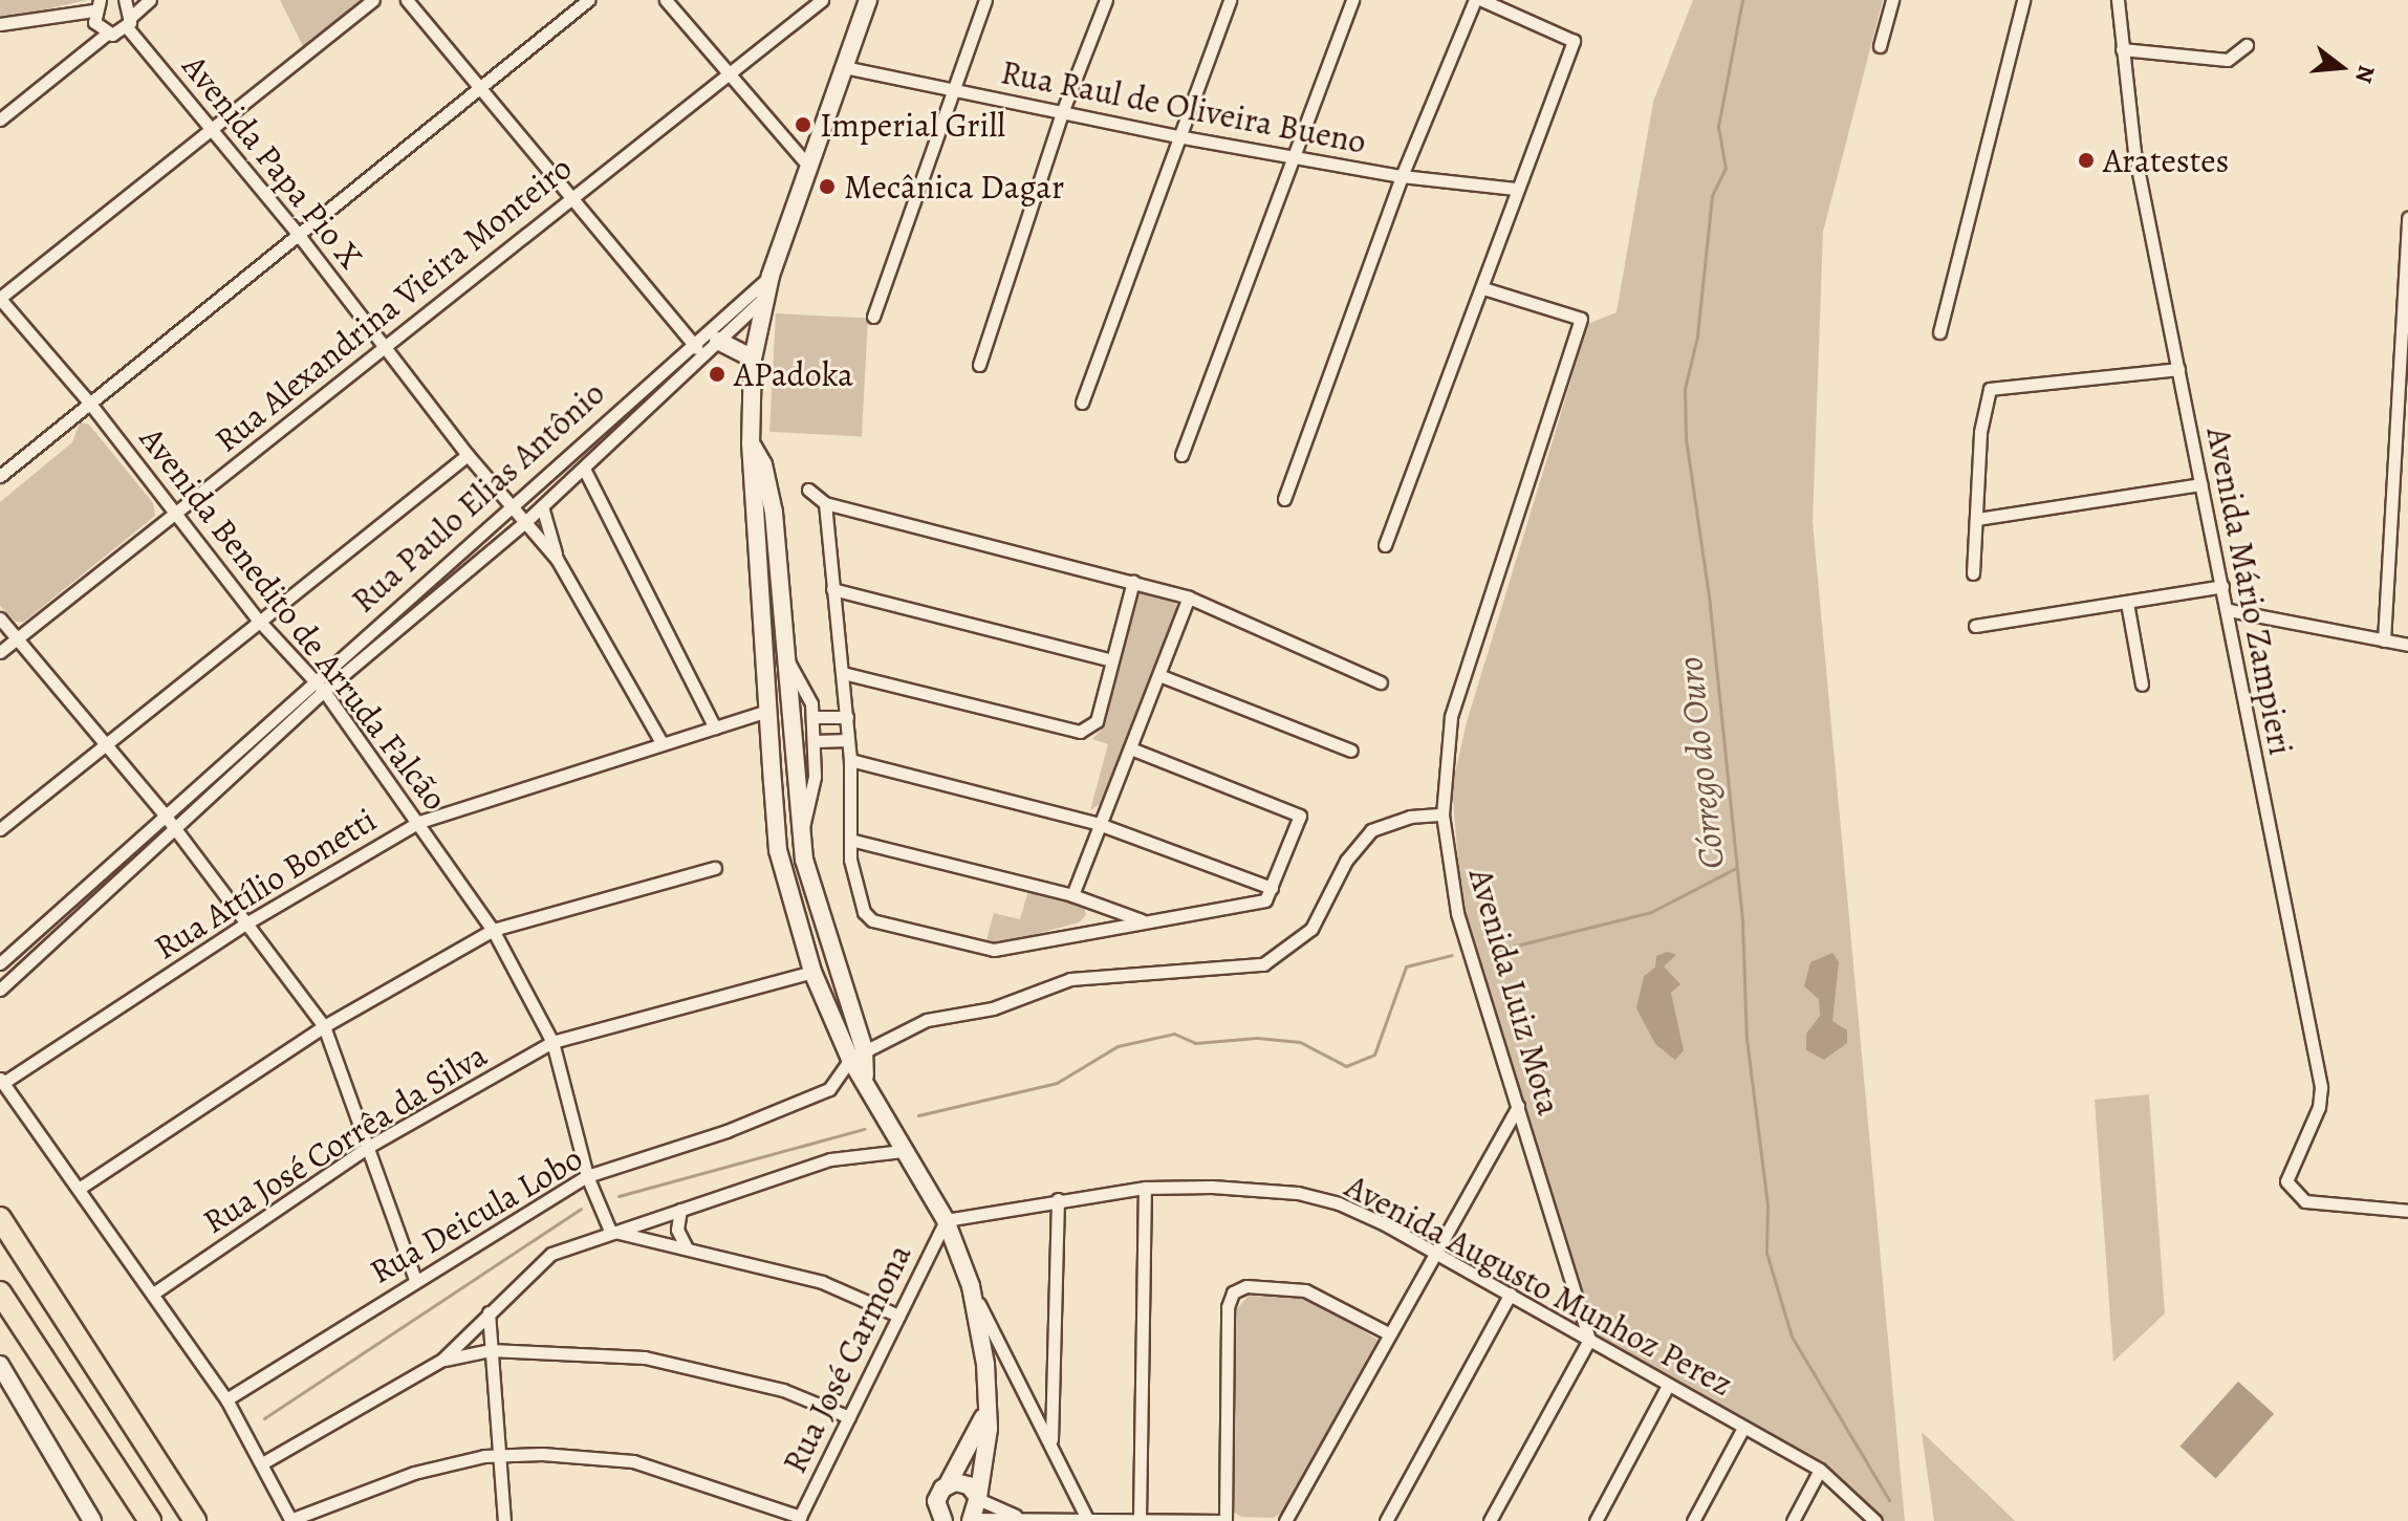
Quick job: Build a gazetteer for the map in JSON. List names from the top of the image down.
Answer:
{
  "streets": {
    "street": [
      "Rua Raul de Oliveira Bueno",
      "Avenida Papa Pio X",
      "Rua Alexandrina Vieira Monteiro",
      "Rua Paulo Elias Antônio",
      "Avenida Mário Zampieri",
      "Avenida Benedito de Arruda Falcão",
      "Rua Attílio Bonetti",
      "Avenida Luiz Mota",
      "Rua José Corrêa da Silva",
      "Rua Deicula Lobo",
      "Avenida Augusto Munhoz Perez",
      "Rua José Carmona"
    ]
  },
  "crossings": [
    ["Avenida Papa Pio X", "Rua Alexandrina Vieira Monteiro"],
    ["Avenida Papa Pio X", "Rua Paulo Elias Antônio"],
    ["Avenida Papa Pio X", "Rua Attílio Bonetti"],
    ["Rua Alexandrina Vieira Monteiro", "Avenida Benedito de Arruda Falcão"],
    ["Rua Paulo Elias Antônio", "Avenida Benedito de Arruda Falcão"],
    ["Avenida Benedito de Arruda Falcão", "Rua Attílio Bonetti"],
    ["Avenida Benedito de Arruda Falcão", "Rua José Corrêa da Silva"],
    ["Avenida Benedito de Arruda Falcão", "Rua Deicula Lobo"],
    ["Avenida Luiz Mota", "Avenida Augusto Munhoz Perez"],
    ["Avenida Augusto Munhoz Perez", "Rua José Carmona"]
  ],
  "water": ["Córrego do Ouro"],
  "places": [
    "Imperial Grill",
    "Aratestes",
    "Mecânica Dagar",
    "APadoka"
  ],
  "north": "right"
}
